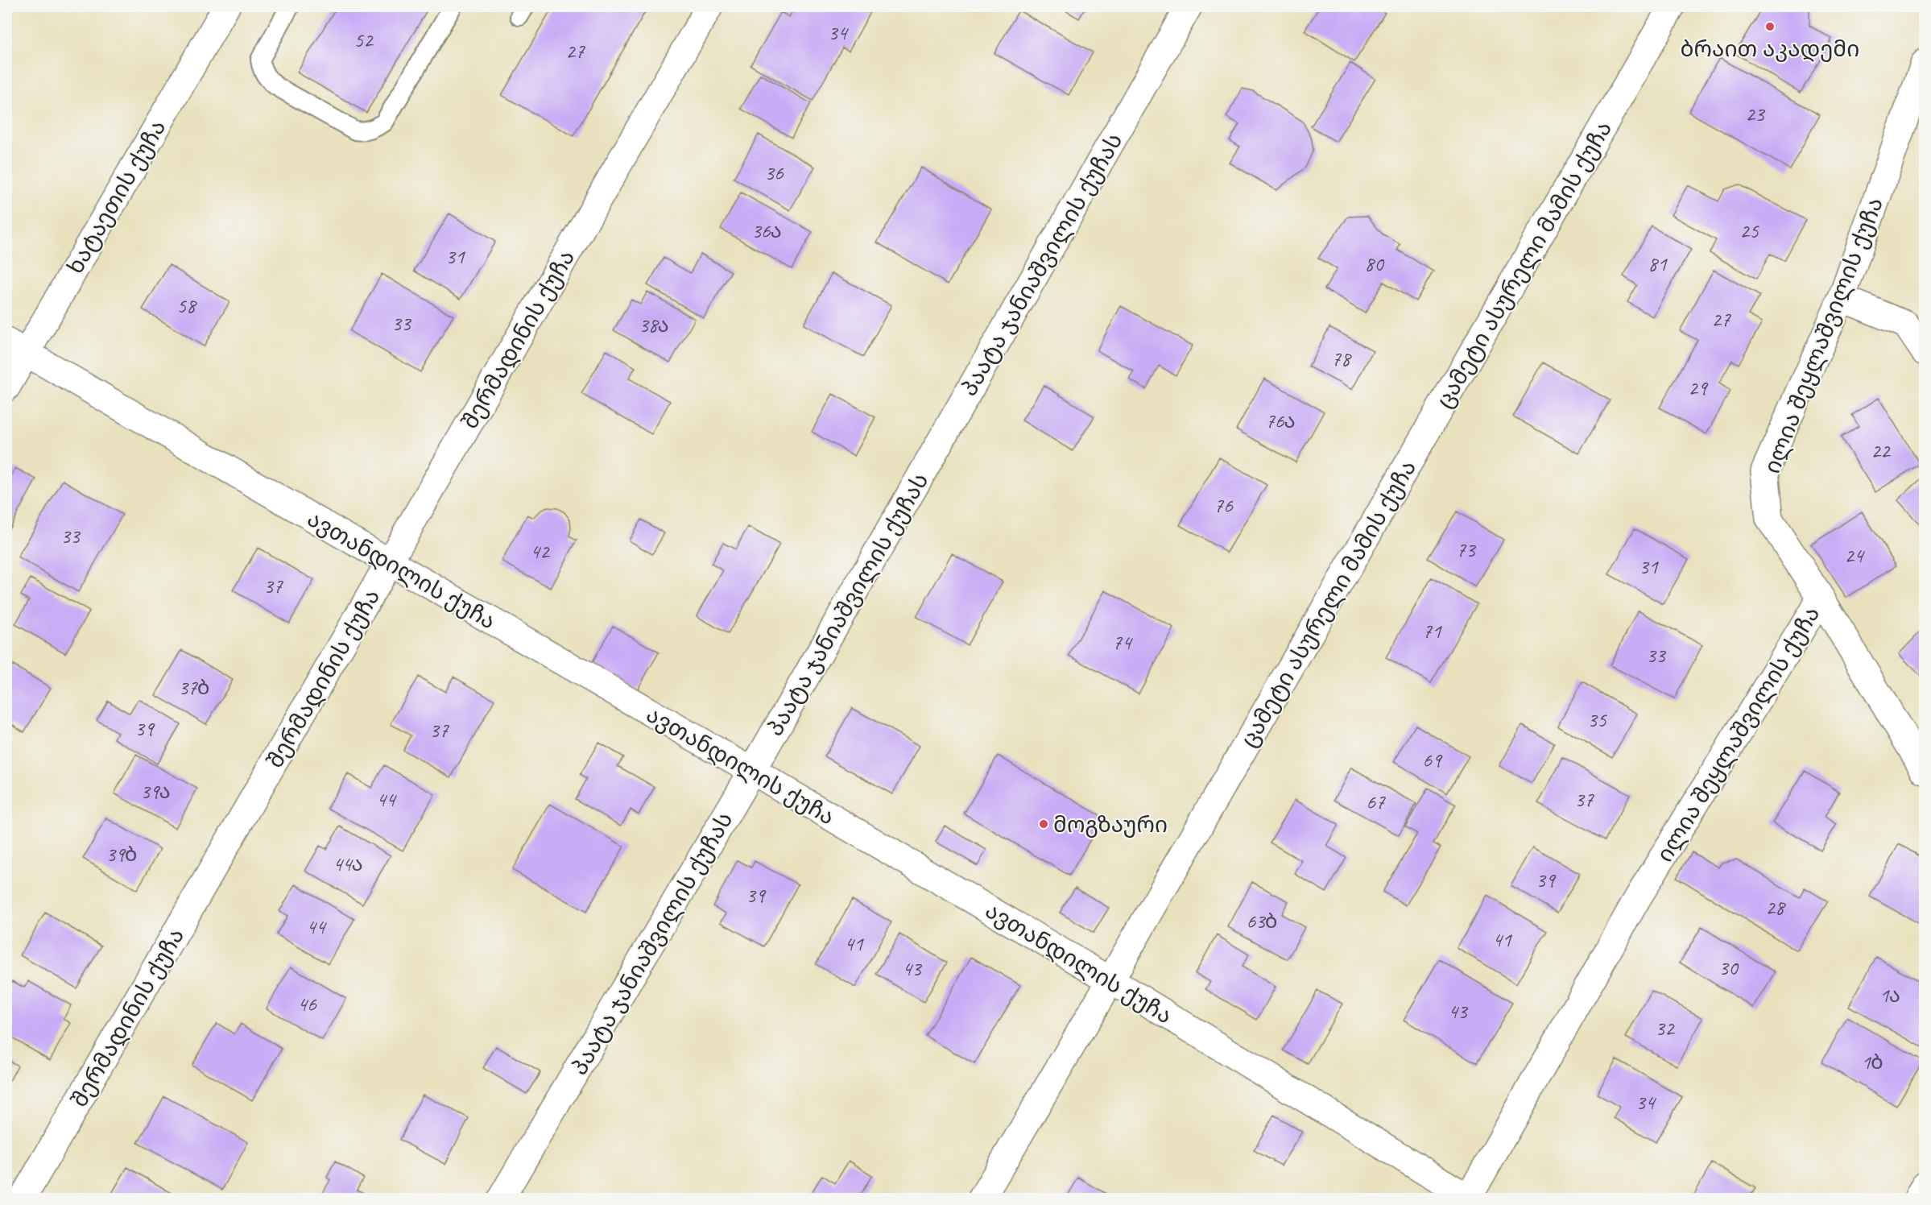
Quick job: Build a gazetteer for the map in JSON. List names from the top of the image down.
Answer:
{
  "streets": {
    "street": [
      "ხატაეთის ქუჩა",
      "პაატა ჯანიაშვილის ქუჩას",
      "ცამეტი ასურელი მამის ქუჩა",
      "ილია შეყლაშვილის ქუჩა",
      "შერმადინის ქუჩა",
      "ავთანდილის ქუჩა"
    ]
  },
  "crossings": [
    ["ხატაეთის ქუჩა", "ავთანდილის ქუჩა"],
    ["პაატა ჯანიაშვილის ქუჩას", "ავთანდილის ქუჩა"],
    ["ცამეტი ასურელი მამის ქუჩა", "ავთანდილის ქუჩა"],
    ["ილია შეყლაშვილის ქუჩა", "ავთანდილის ქუჩა"],
    ["შერმადინის ქუჩა", "ავთანდილის ქუჩა"]
  ],
  "places": ["ბრაით აკადემი", "მოგზაური"],
  "house_numbers": [
    "34",
    "52",
    "27",
    "23",
    "36",
    "36ა",
    "25",
    "31",
    "80",
    "81",
    "58",
    "27",
    "33",
    "38ა",
    "78",
    "29",
    "76ა",
    "22",
    "76",
    "33",
    "73",
    "42",
    "24",
    "31",
    "37",
    "71",
    "74",
    "33",
    "37ბ",
    "35",
    "39",
    "37",
    "69",
    "39ა",
    "44",
    "37",
    "67",
    "39ბ",
    "44ა",
    "39",
    "39",
    "28",
    "63ბ",
    "44",
    "41",
    "41",
    "30",
    "43",
    "1ა",
    "46",
    "43",
    "32",
    "1ბ",
    "34"
  ]
}
